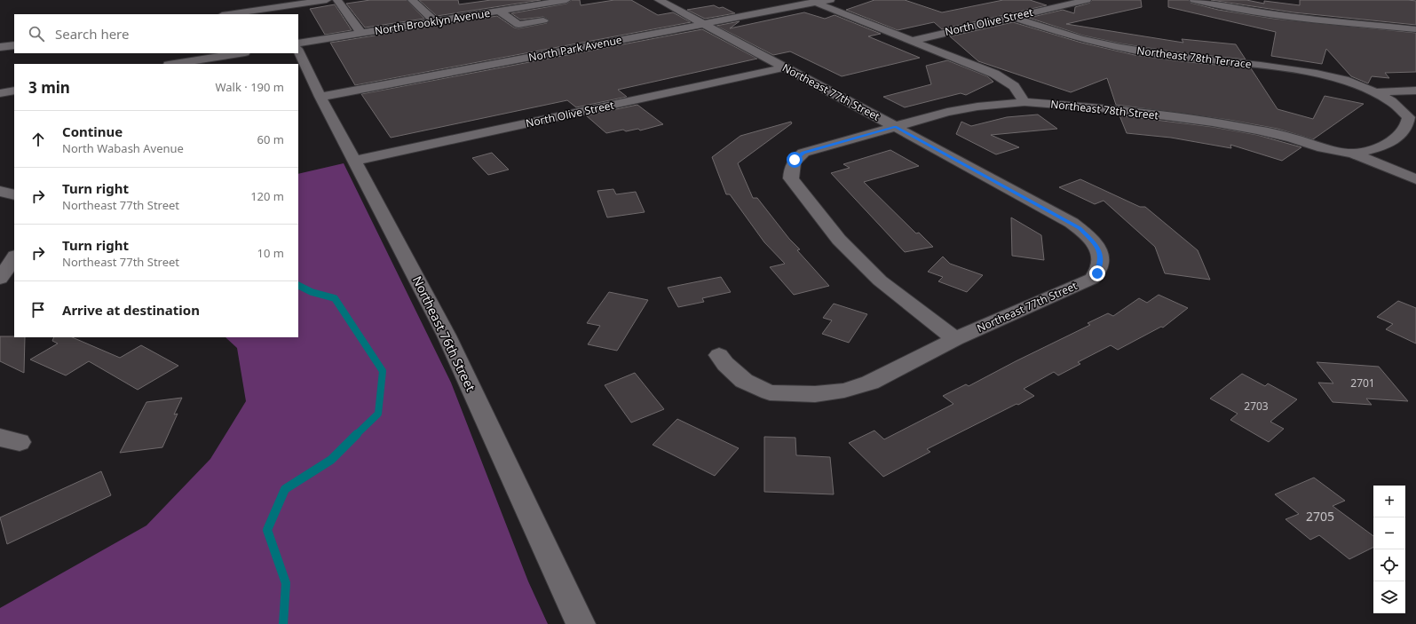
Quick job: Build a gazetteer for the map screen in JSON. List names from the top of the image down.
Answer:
{
  "streets": {
    "street": [
      "North Brooklyn Avenue",
      "North Olive Street",
      "North Park Avenue",
      "Northeast 78th Terrace",
      "Northeast 77th Street",
      "Northeast 78th Street",
      "Northeast 76th Street"
    ]
  },
  "crossings": [
    ["North Olive Street", "Northeast 78th Terrace"],
    ["North Olive Street", "Northeast 77th Street"],
    ["North Olive Street", "Northeast 76th Street"],
    ["North Park Avenue", "Northeast 77th Street"],
    ["North Park Avenue", "Northeast 76th Street"],
    ["Northeast 77th Street", "Northeast 78th Street"]
  ],
  "house_numbers": ["2701", "2703", "2705"],
  "page": {
    "search": "Search here",
    "heading": ["3 min", "Walk · 190 m"],
    "list": [
      ["Continue", "North Wabash Avenue", "60 m"],
      ["Turn right", "Northeast 77th Street", "120 m"],
      ["Turn right", "Northeast 77th Street", "10 m"],
      "Arrive at destination"
    ],
    "map_buttons": ["+", "−"]
  }
}
